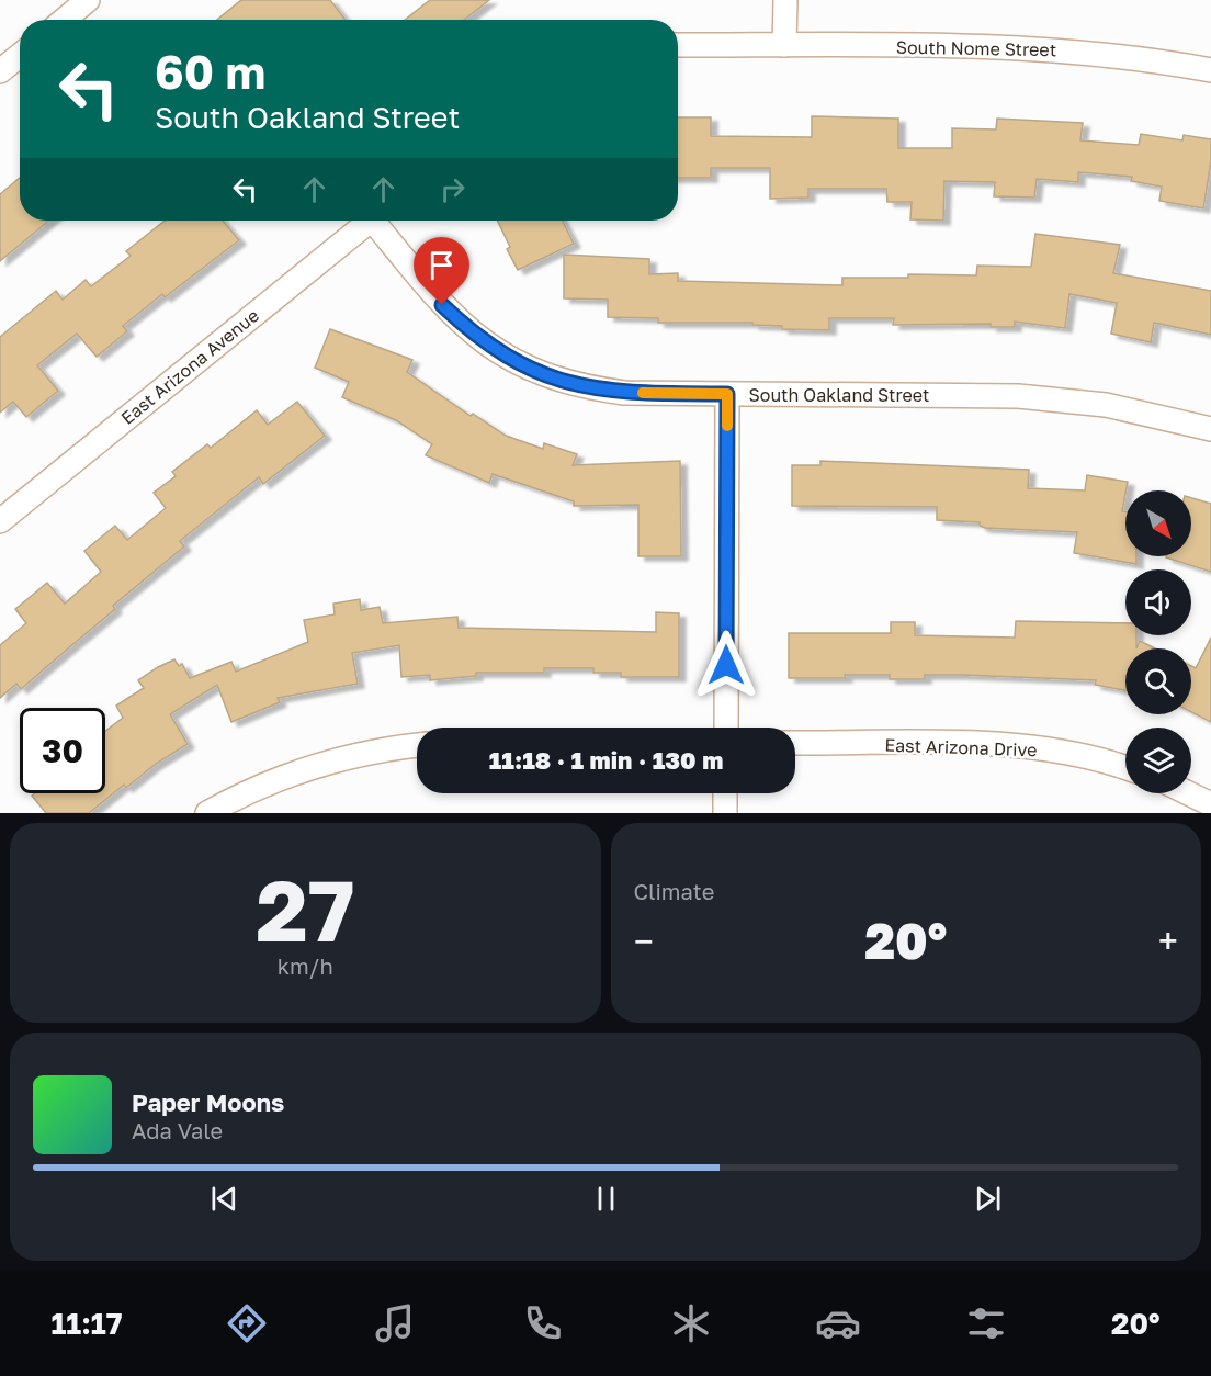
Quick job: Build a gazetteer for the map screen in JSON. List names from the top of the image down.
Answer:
{
  "streets": {
    "street": [
      "South Nome Street",
      "East Arizona Avenue",
      "South Oakland Street",
      "East Arizona Drive"
    ]
  },
  "north": "bottom right",
  "page": {
    "turn": ["60 m", "South Oakland Street"],
    "limit": "30",
    "trip": "11:18 · 1 min · 130 m",
    "tile": [
      ["27", "km/h"],
      "Climate"
    ],
    "heat": ["−", "20°", "+"],
    "song": ["Paper Moons", "Ada Vale"],
    "tabs": ["11:17", "20°"]
  }
}
